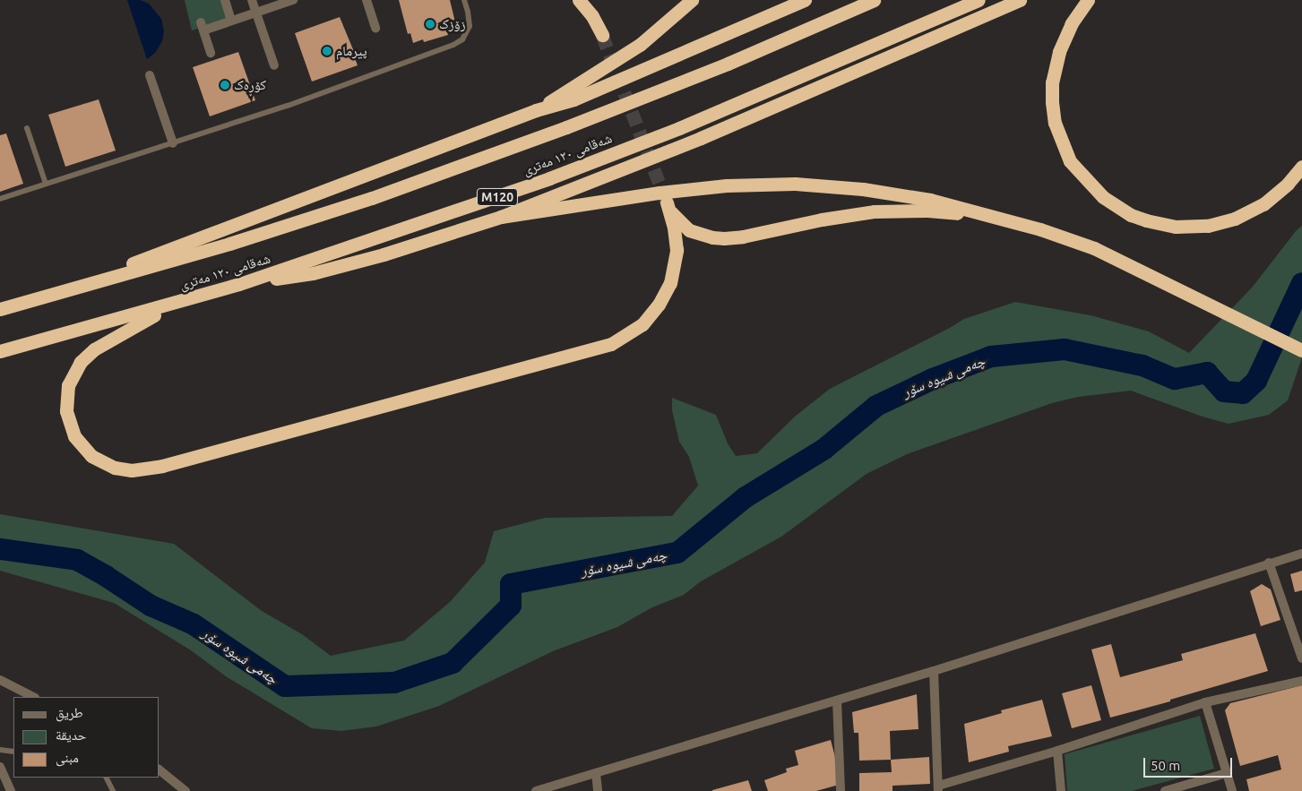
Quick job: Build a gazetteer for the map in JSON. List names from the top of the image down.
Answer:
{
  "streets": {
    "highway": ["شەقامی ١٢٠ مەتری", "M120"]
  },
  "water": ["چەمی شیوە سۆر"],
  "places": ["زۆزک", "پیرمام", "کۆڕەک"],
  "legend": ["طريق", "حديقة", "مبنى"],
  "scale_bar": "50 m"
}
